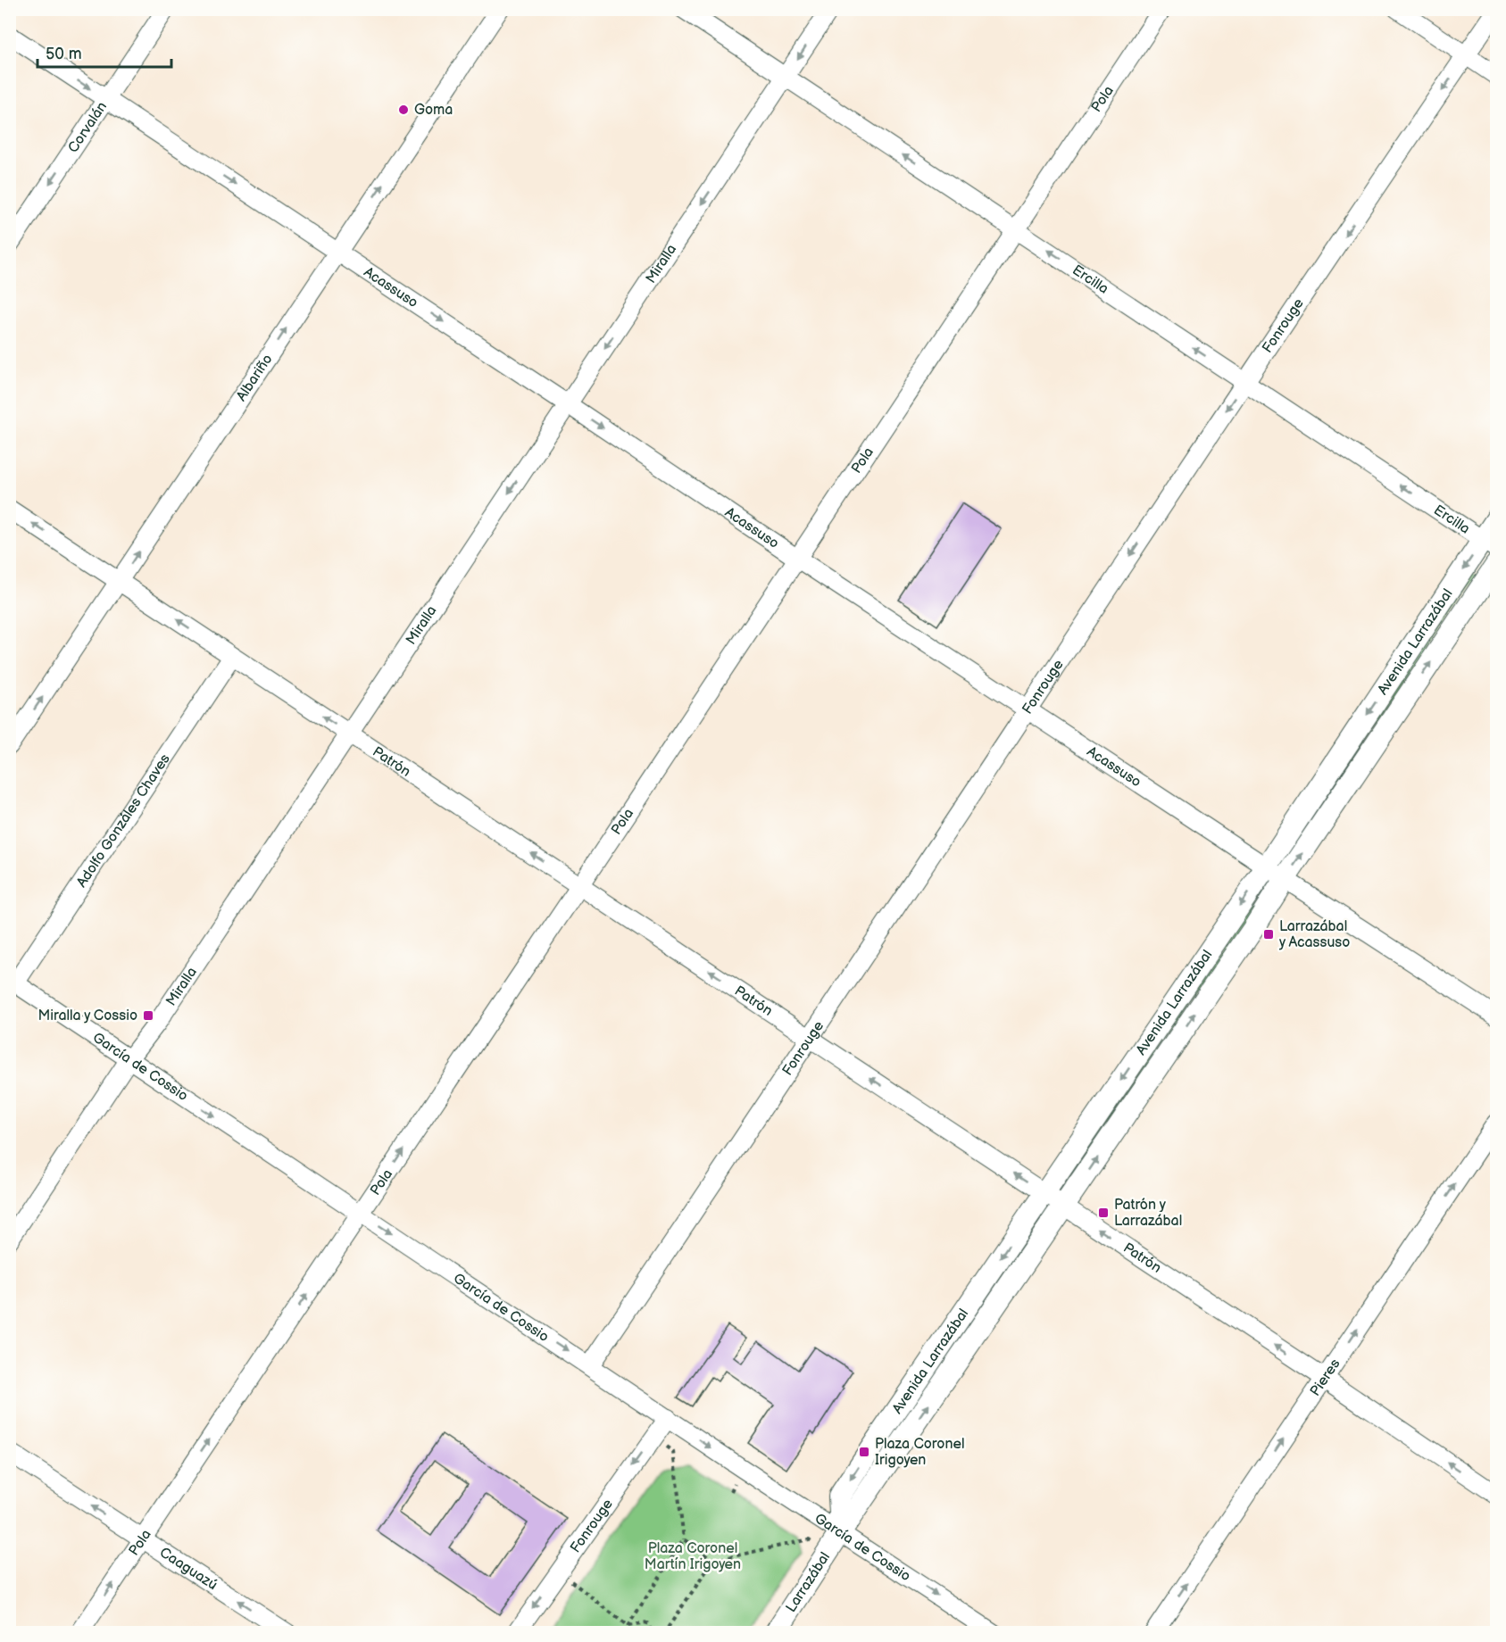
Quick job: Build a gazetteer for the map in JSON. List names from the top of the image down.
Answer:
{
  "streets": {
    "street": [
      "Pola",
      "Corvalán",
      "Miralla",
      "Ercilla",
      "Acassuso",
      "Fonrouge",
      "Albariño",
      "Avenida Larrazábal",
      "Patrón",
      "Adolfo Gonzáles Chaves",
      "García de Cossio",
      "Pieres",
      "Caaguazú",
      "Larrazábal"
    ]
  },
  "crossings": [
    ["Pola", "Ercilla"],
    ["Pola", "Acassuso"],
    ["Pola", "Patrón"],
    ["Pola", "García de Cossio"],
    ["Pola", "Caaguazú"],
    ["Corvalán", "Acassuso"],
    ["Miralla", "Ercilla"],
    ["Miralla", "Acassuso"],
    ["Miralla", "Patrón"],
    ["Miralla", "García de Cossio"],
    ["Ercilla", "Fonrouge"],
    ["Ercilla", "Avenida Larrazábal"],
    ["Acassuso", "Fonrouge"],
    ["Acassuso", "Albariño"],
    ["Acassuso", "Avenida Larrazábal"],
    ["Fonrouge", "Patrón"],
    ["Fonrouge", "García de Cossio"],
    ["Albariño", "Patrón"],
    ["Avenida Larrazábal", "Patrón"],
    ["Avenida Larrazábal", "García de Cossio"],
    ["Avenida Larrazábal", "Larrazábal"],
    ["Patrón", "Adolfo Gonzáles Chaves"],
    ["Patrón", "Pieres"],
    ["Adolfo Gonzáles Chaves", "García de Cossio"],
    ["García de Cossio", "Larrazábal"]
  ],
  "one_way": [
    "Pola",
    "Corvalán",
    "Miralla",
    "Ercilla",
    "Acassuso",
    "Fonrouge",
    "Albariño",
    "Patrón",
    "García de Cossio",
    "Pieres",
    "Caaguazú"
  ],
  "parks": ["Plaza Coronel Martín Irigoyen"],
  "places": {
    "other": ["Goma"],
    "transit": [
      "Larrazábal y Acassuso",
      "Miralla y Cossio",
      "Patrón y Larrazábal",
      "Plaza Coronel Irigoyen"
    ]
  },
  "scale_bar": "50 m"
}
